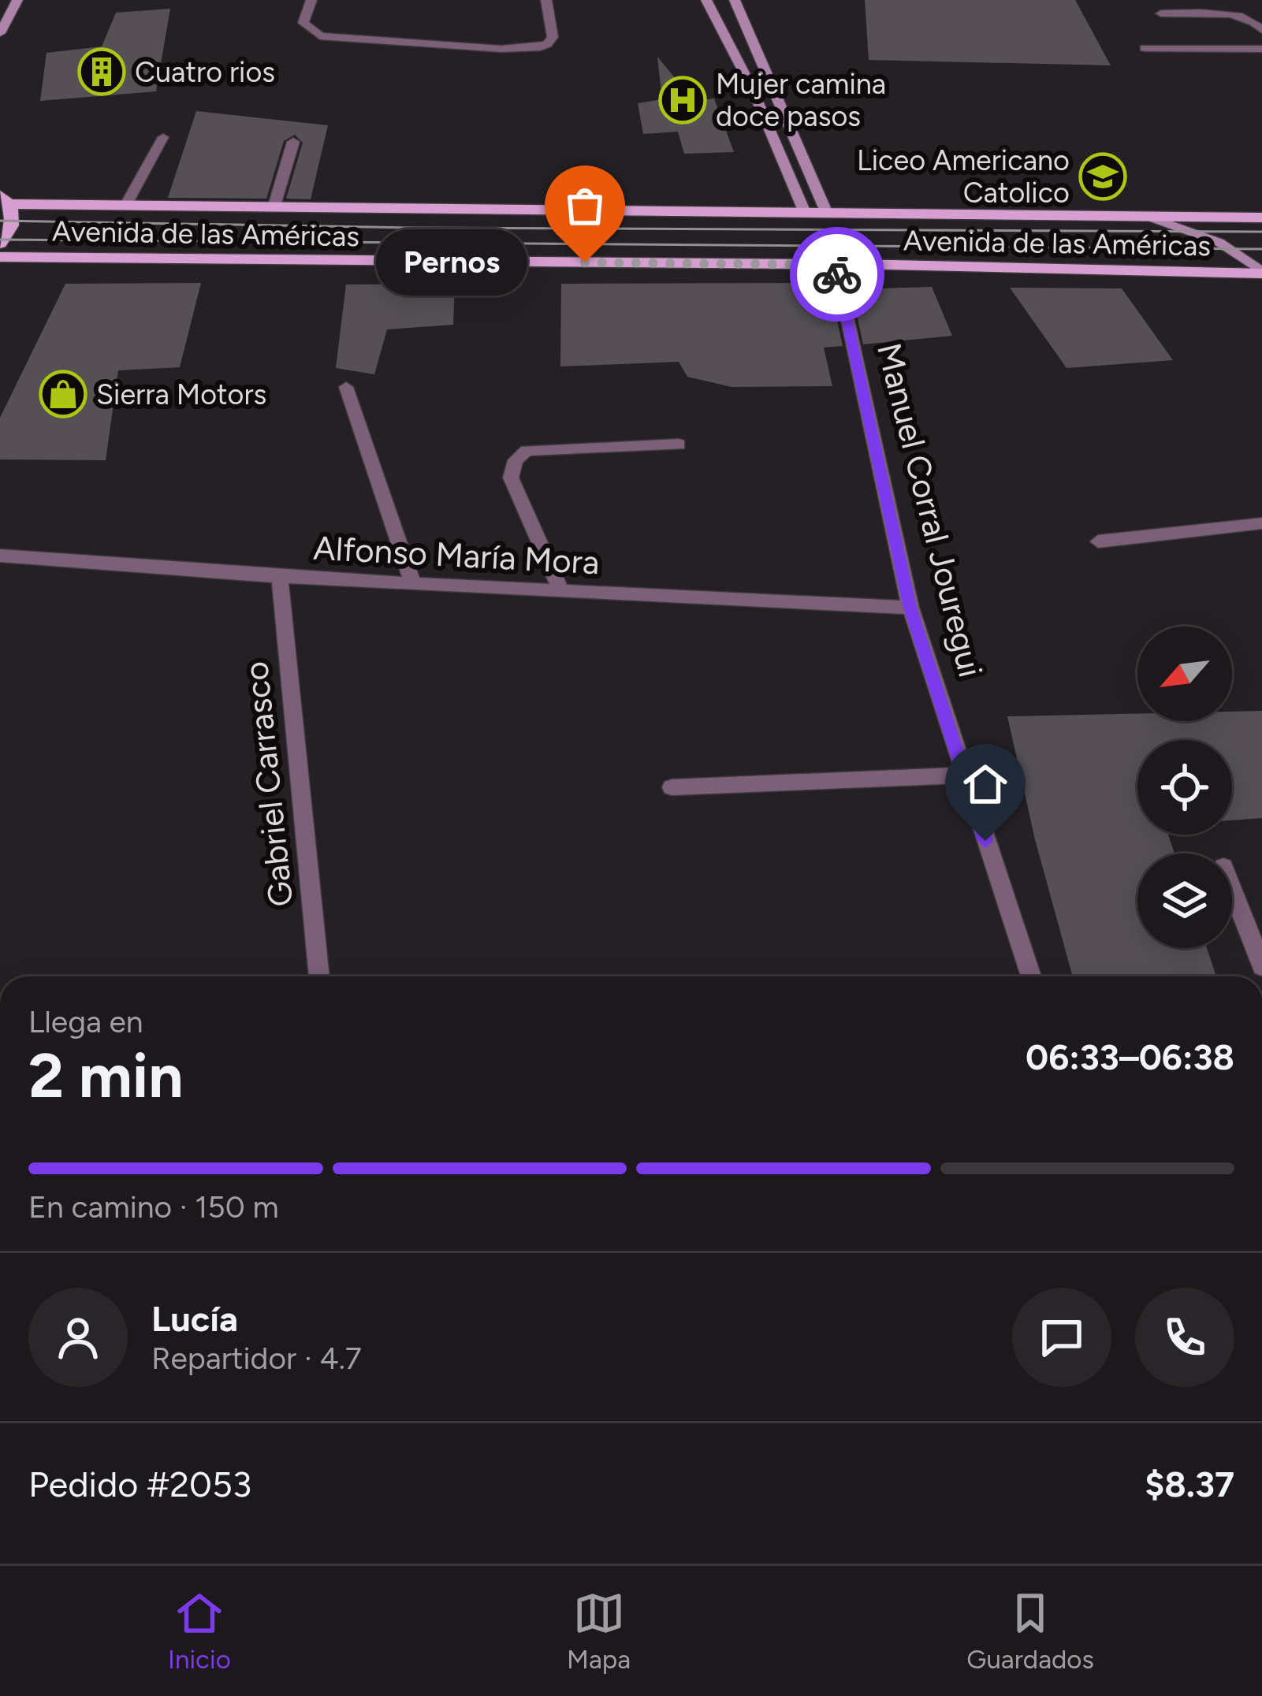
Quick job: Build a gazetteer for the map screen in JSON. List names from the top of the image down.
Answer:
{
  "streets": {
    "main road": ["Avenida de las Américas"],
    "street": ["Manuel Corral Jouregui", "Alfonso María Mora", "Gabriel Carrasco"]
  },
  "crossings": [
    ["Avenida de las Américas", "Manuel Corral Jouregui"],
    ["Manuel Corral Jouregui", "Alfonso María Mora"],
    ["Alfonso María Mora", "Gabriel Carrasco"]
  ],
  "places": {
    "building": ["Cuatro rios"],
    "hospital": ["Mujer camina doce pasos"],
    "school or university": ["Liceo Americano Catolico"],
    "other": ["Pernos"],
    "shop": ["Sierra Motors"]
  },
  "north": "bottom left",
  "page": {
    "bubble": "Pernos",
    "heading": ["2 min", "Llega en", "06:33–06:38"],
    "panel": [
      "Lucía",
      "Repartidor · 4.7",
      "Pedido #2053",
      "$8.37"
    ],
    "bar": "En camino · 150 m",
    "tabs": ["Inicio", "Mapa", "Guardados"]
  }
}
